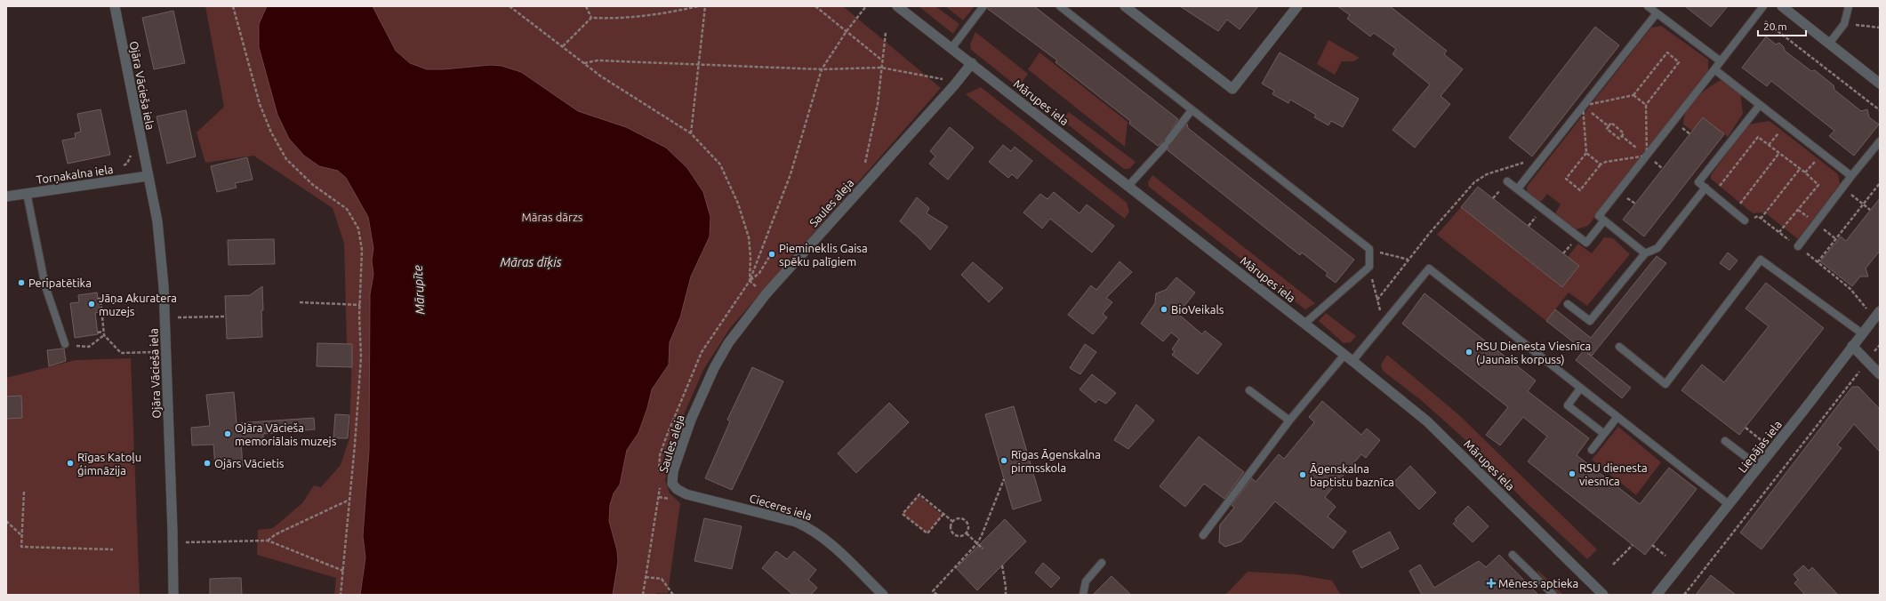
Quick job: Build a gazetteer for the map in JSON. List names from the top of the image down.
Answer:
{
  "streets": {
    "street": [
      "Ojāra Vācieša iela",
      "Mārupes iela",
      "Torņakalna iela",
      "Saules aleja",
      "Liepājas iela",
      "Cieceres iela"
    ]
  },
  "crossings": [
    ["Ojāra Vācieša iela", "Torņakalna iela"],
    ["Mārupes iela", "Saules aleja"],
    ["Saules aleja", "Cieceres iela"]
  ],
  "water": ["Māras dīķis", "Mārupīte"],
  "parks": ["Māras dārzs"],
  "places": {
    "other": [
      "Piemineklis Gaisa spēku palīgiem",
      "Peripatētika",
      "Jāņa Akuratera muzejs",
      "BioVeikals",
      "RSU Dienesta Viesnīca (Jaunais korpuss)",
      "Ojāra Vācieša memoriālais muzejs",
      "Rīgas Āgenskalna pirmsskola",
      "Rīgas Katoļu ģimnāzija",
      "Ojārs Vācietis",
      "RSU dienesta viesnīca",
      "Āgenskalna baptistu baznīca"
    ],
    "health": ["Mēness aptieka"]
  },
  "scale_bar": "20 m"
}
